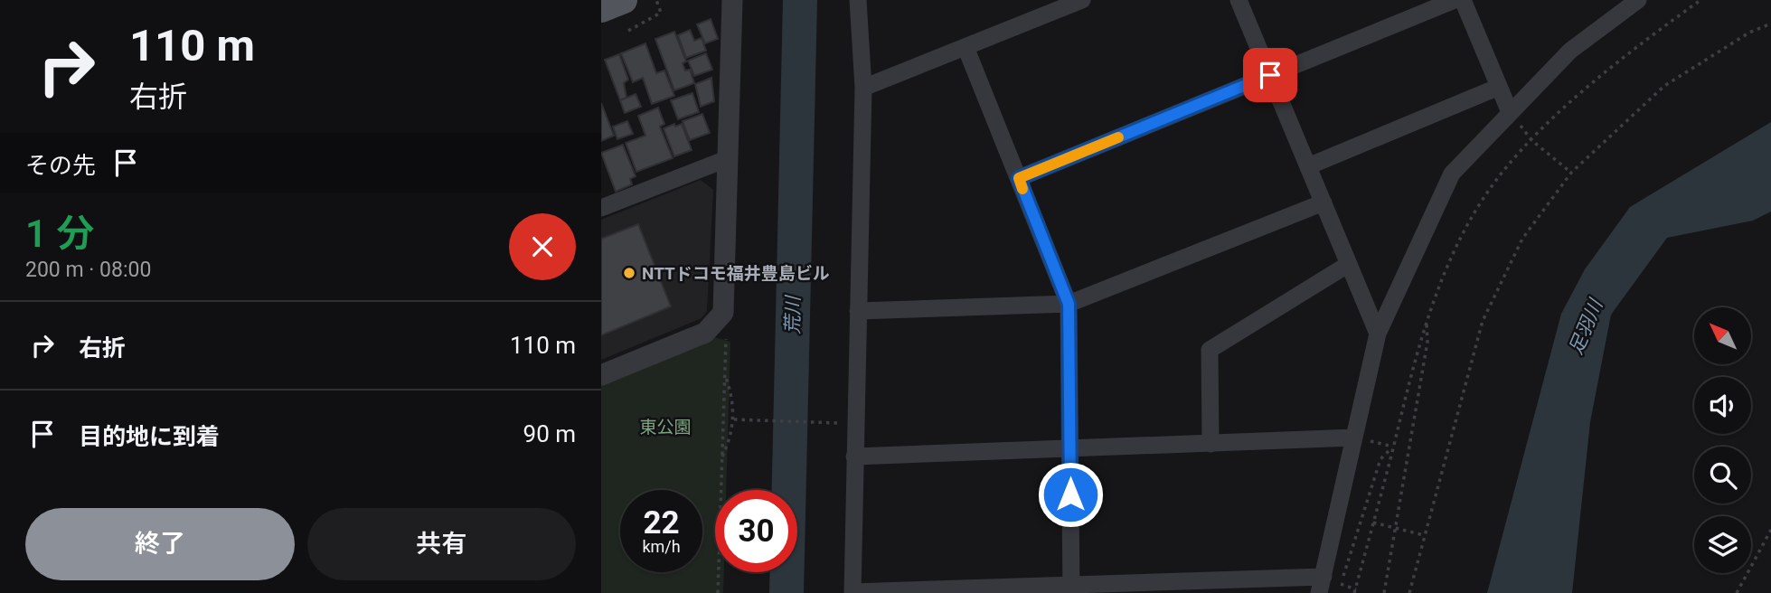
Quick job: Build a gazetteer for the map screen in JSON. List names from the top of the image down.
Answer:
{
  "water": ["荒川", "足羽川"],
  "parks": ["東公園"],
  "places": ["NTTドコモ福井豊島ビル"],
  "north": "top left",
  "page": {
    "turn": ["110 m", "右折"],
    "then": "その先",
    "heading": ["1 分", "200 m · 08:00"],
    "list": [
      {
        "name": "右折",
        "value": "110 m"
      },
      {
        "name": "目的地に到着",
        "value": "90 m"
      }
    ],
    "speed": "22 km/h",
    "limit": "30",
    "buttons": ["終了", "共有"]
  }
}
